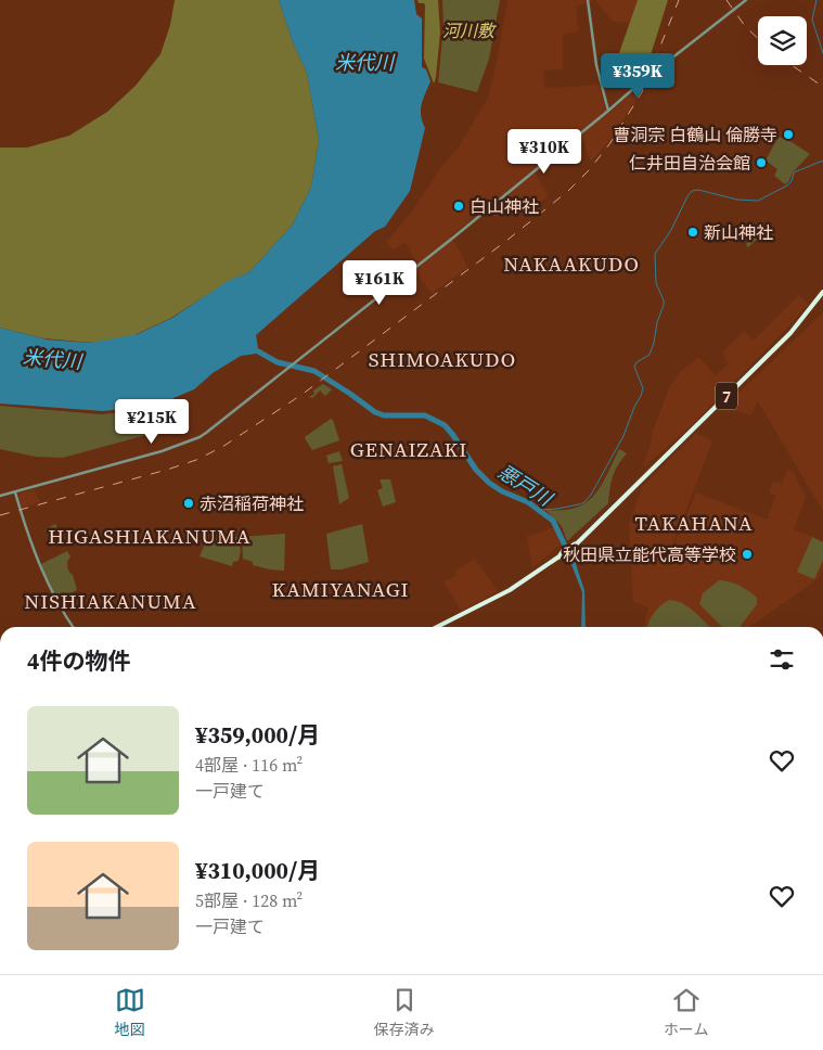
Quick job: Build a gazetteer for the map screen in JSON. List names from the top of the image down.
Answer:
{
  "streets": {
    "highway": ["7"]
  },
  "districts": [
    "NAKAAKUDO",
    "SHIMOAKUDO",
    "GENAIZAKI",
    "TAKAHANA",
    "HIGASHIAKANUMA",
    "KAMIYANAGI",
    "NISHIAKANUMA"
  ],
  "water": ["米代川", "悪戸川"],
  "parks": ["河川敷"],
  "places": [
    "曹洞宗 白鶴山 倫勝寺",
    "仁井田自治会館",
    "白山神社",
    "新山神社",
    "赤沼稲荷神社",
    "秋田県立能代高等学校"
  ],
  "page": {
    "price": [
      "¥359K",
      "¥310K",
      "¥161K",
      "¥215K"
    ],
    "heading": "4件の物件",
    "list": [
      {
        "name": "¥359,000/月",
        "note": "4部屋 · 116 m² · 一戸建て"
      },
      {
        "name": "¥310,000/月",
        "note": "5部屋 · 128 m² · 一戸建て"
      }
    ],
    "tabs": ["地図", "保存済み", "ホーム"]
  }
}
